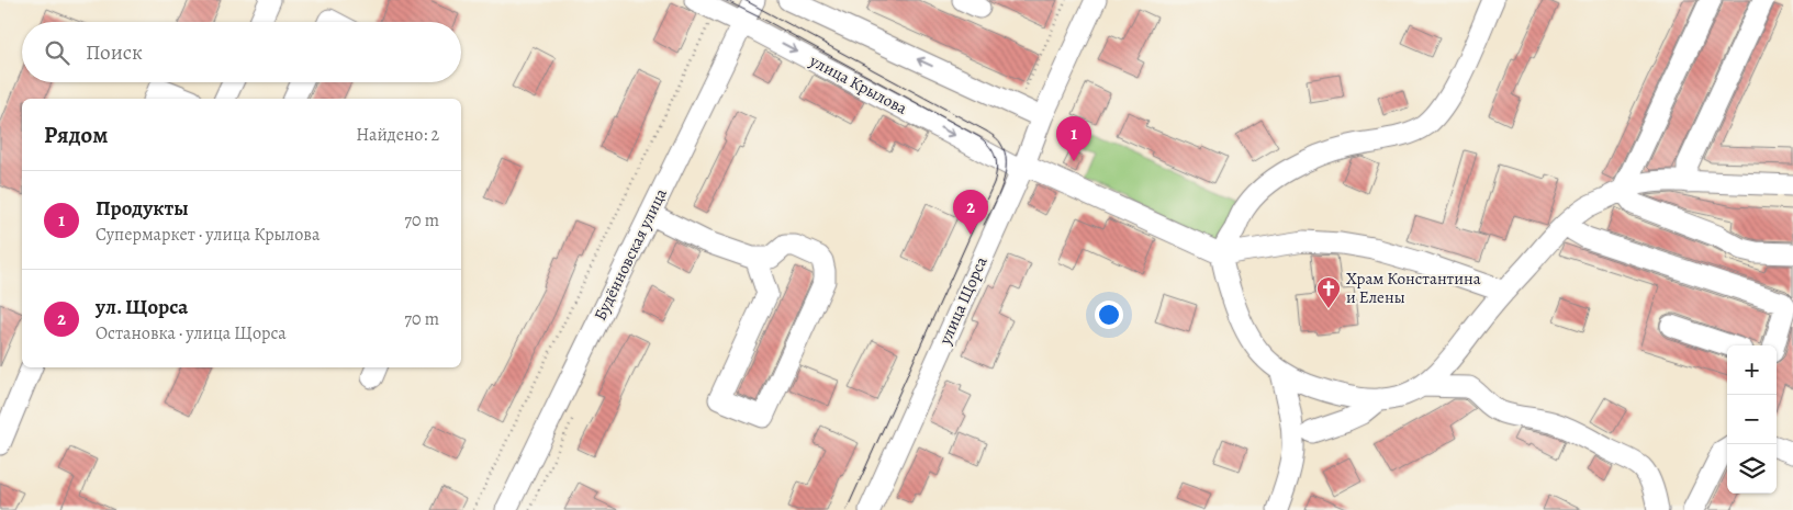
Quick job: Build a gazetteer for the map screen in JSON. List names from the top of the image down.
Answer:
{
  "streets": {
    "street": ["улица Крылова", "Будённовская улица", "улица Щорса"]
  },
  "crossings": [
    ["улица Крылова", "Будённовская улица"],
    ["улица Крылова", "улица Щорса"]
  ],
  "places": {
    "church": ["Храм Константина и Елены"]
  },
  "page": {
    "search": "Поиск",
    "heading": ["Рядом", "Найдено: 2"],
    "pins": ["1", "2"],
    "list": [
      {
        "mark": "1",
        "name": "Продукты",
        "note": "Супермаркет · улица Крылова",
        "value": "70 m"
      },
      {
        "mark": "2",
        "name": "ул. Щорса",
        "note": "Остановка · улица Щорса",
        "value": "70 m"
      }
    ],
    "map_buttons": ["+", "−"]
  }
}
